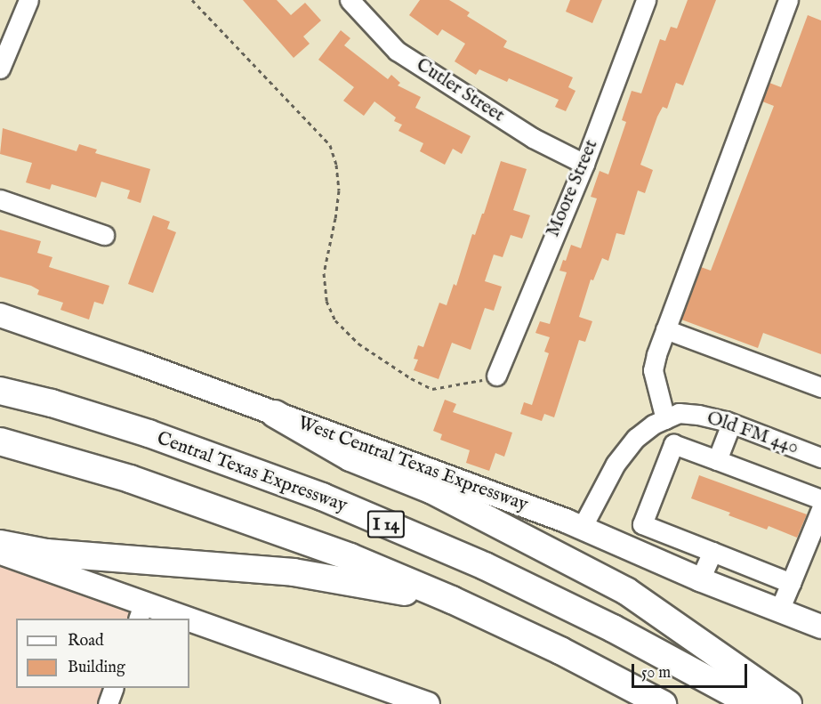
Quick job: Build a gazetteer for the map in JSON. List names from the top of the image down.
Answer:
{
  "streets": {
    "highway": ["Central Texas Expressway", "I 14"],
    "main road": ["West Central Texas Expressway"],
    "street": ["Cutler Street", "Moore Street", "Old FM 440"]
  },
  "crossings": [
    ["Cutler Street", "Moore Street"],
    ["Old FM 440", "West Central Texas Expressway"]
  ],
  "legend": ["Road", "Building"],
  "scale_bar": "50 m"
}
